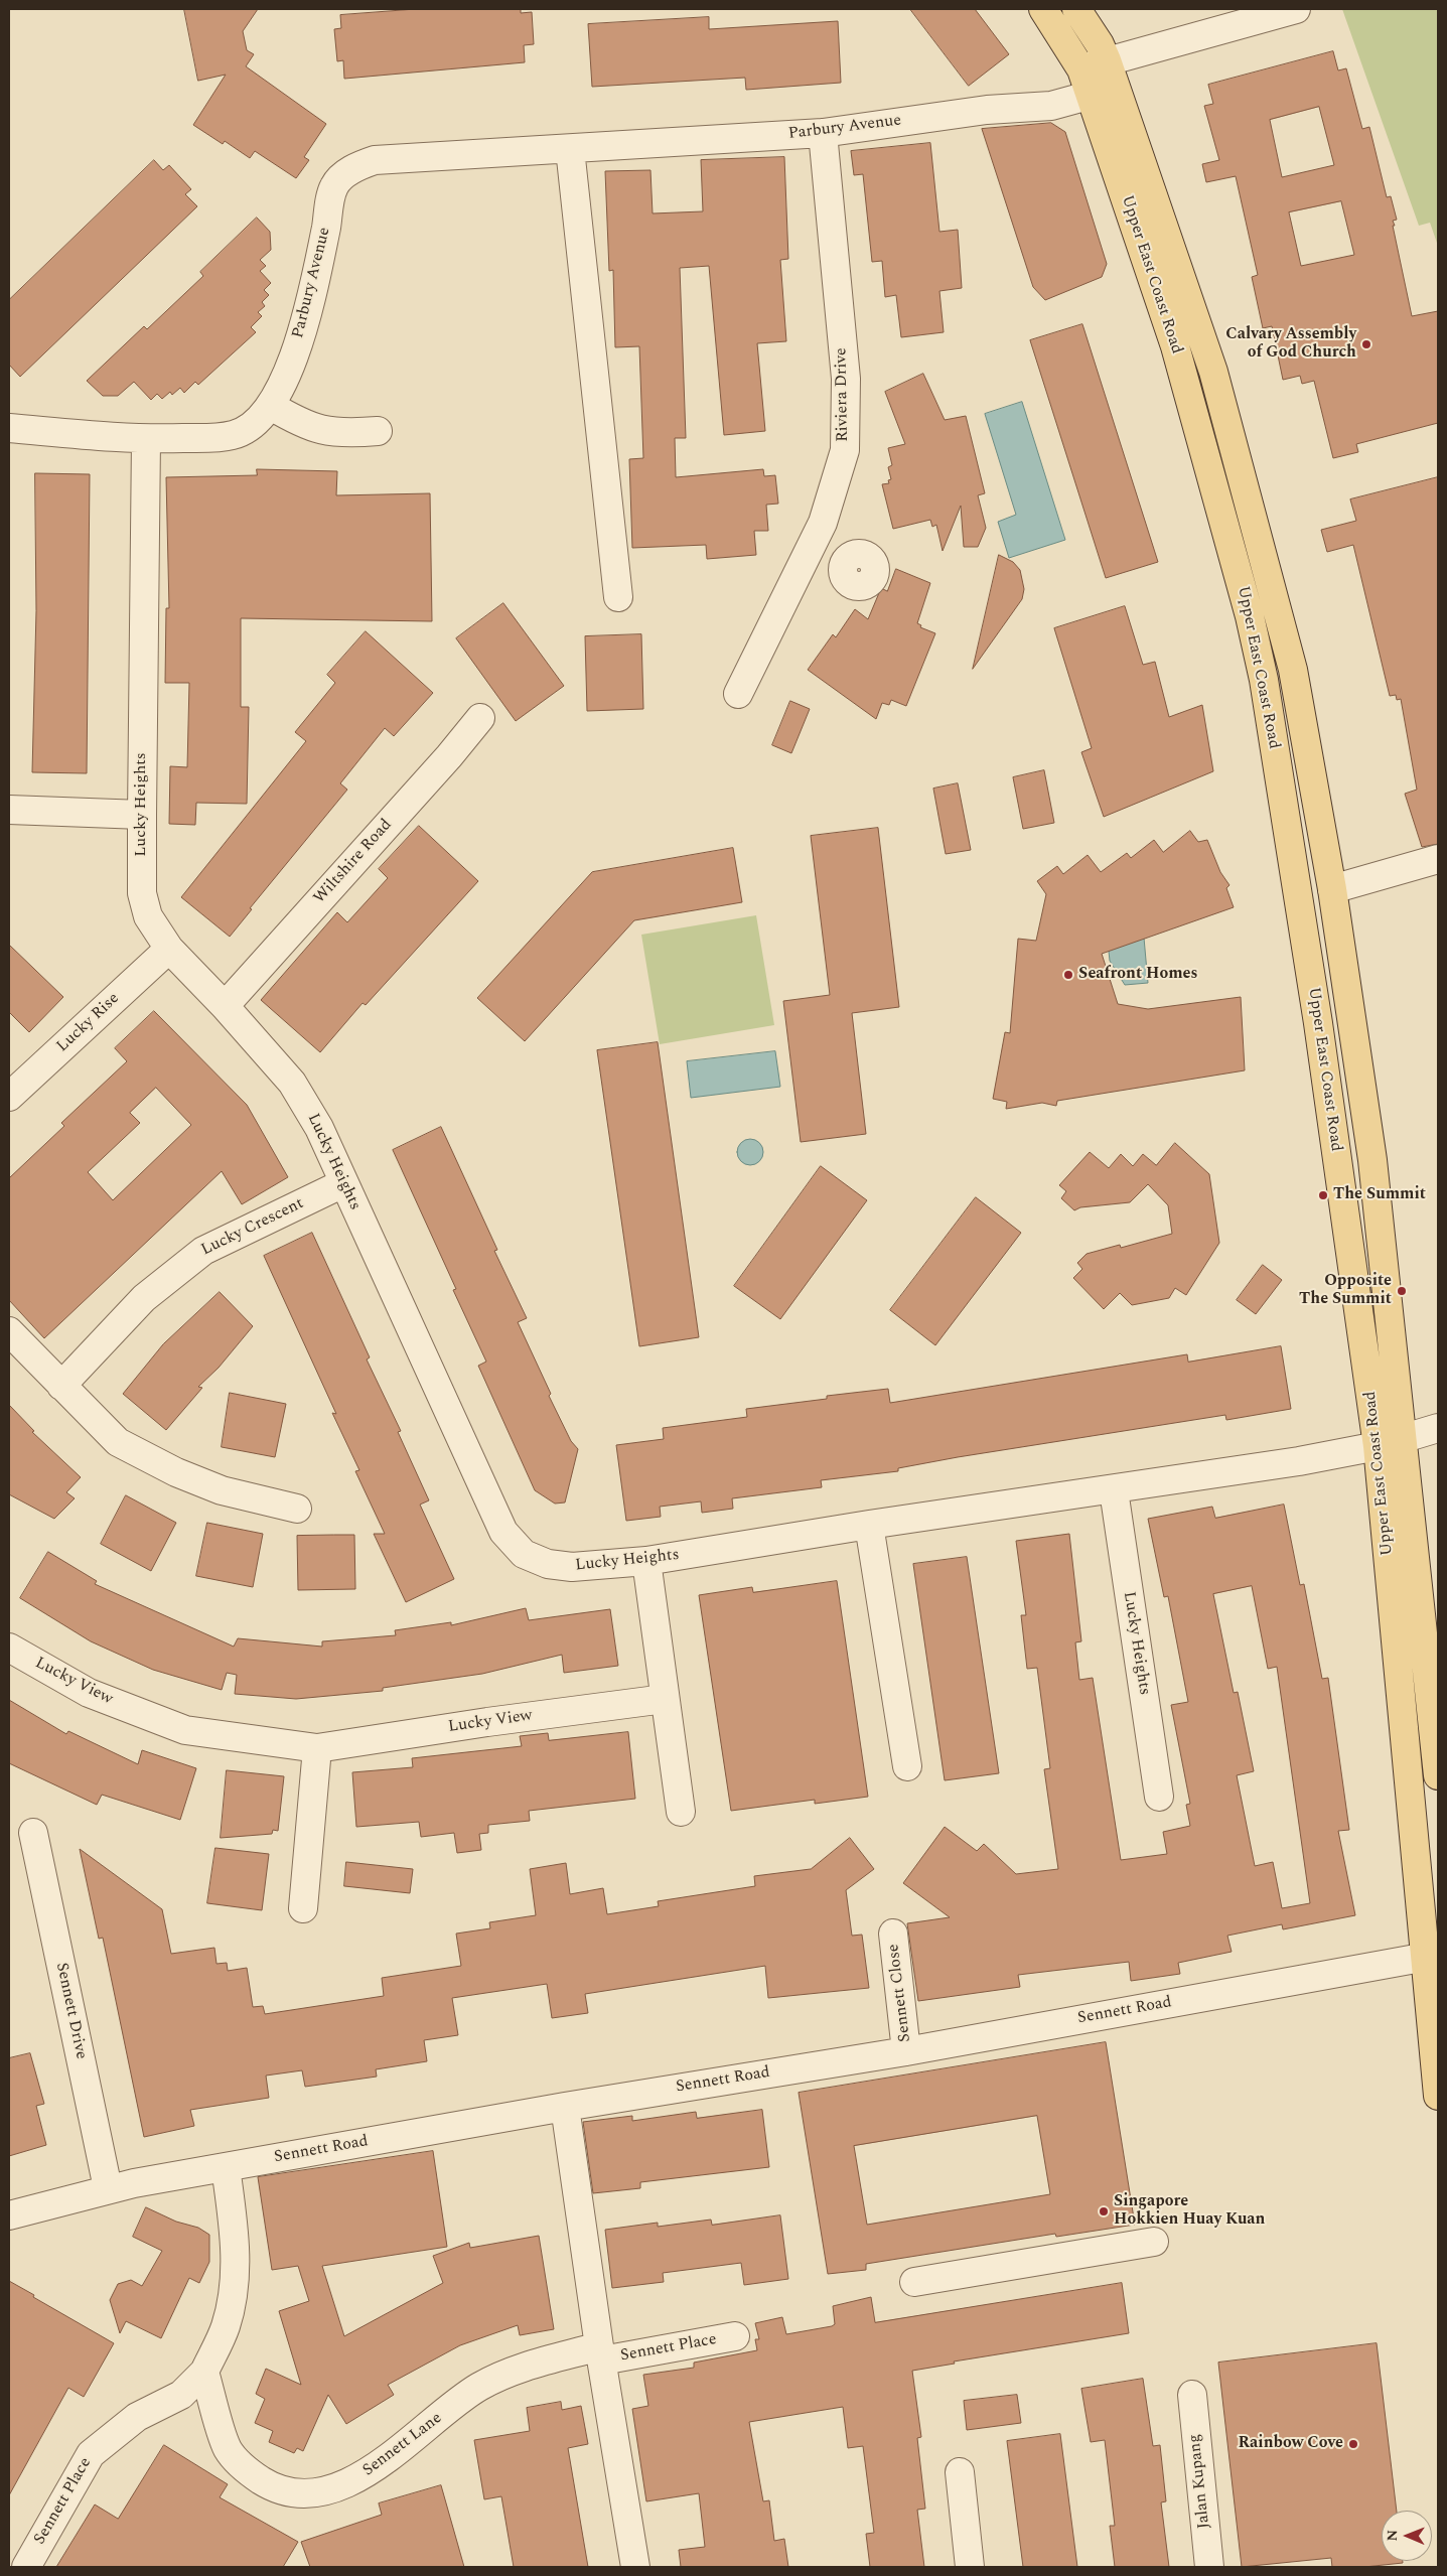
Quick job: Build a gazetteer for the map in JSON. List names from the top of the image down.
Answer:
{
  "streets": {
    "main road": ["Upper East Coast Road"],
    "street": [
      "Parbury Avenue",
      "Riviera Drive",
      "Lucky Heights",
      "Wiltshire Road",
      "Lucky Rise",
      "Lucky Crescent",
      "Lucky View",
      "Sennett Close",
      "Sennett Drive",
      "Sennett Road",
      "Sennett Place",
      "Sennett Lane",
      "Jalan Kupang"
    ]
  },
  "crossings": [
    ["Parbury Avenue", "Upper East Coast Road"],
    ["Parbury Avenue", "Riviera Drive"],
    ["Parbury Avenue", "Lucky Heights"],
    ["Upper East Coast Road", "Lucky Heights"],
    ["Upper East Coast Road", "Sennett Road"],
    ["Lucky Heights", "Wiltshire Road"],
    ["Lucky Heights", "Lucky Rise"],
    ["Lucky Heights", "Lucky Crescent"],
    ["Sennett Close", "Sennett Road"],
    ["Sennett Drive", "Sennett Road"],
    ["Sennett Place", "Sennett Lane"]
  ],
  "places": [
    "Calvary Assembly of God Church",
    "Seafront Homes",
    "The Summit",
    "Opposite The Summit",
    "Singapore Hokkien Huay Kuan",
    "Rainbow Cove"
  ],
  "north": "left"
}
